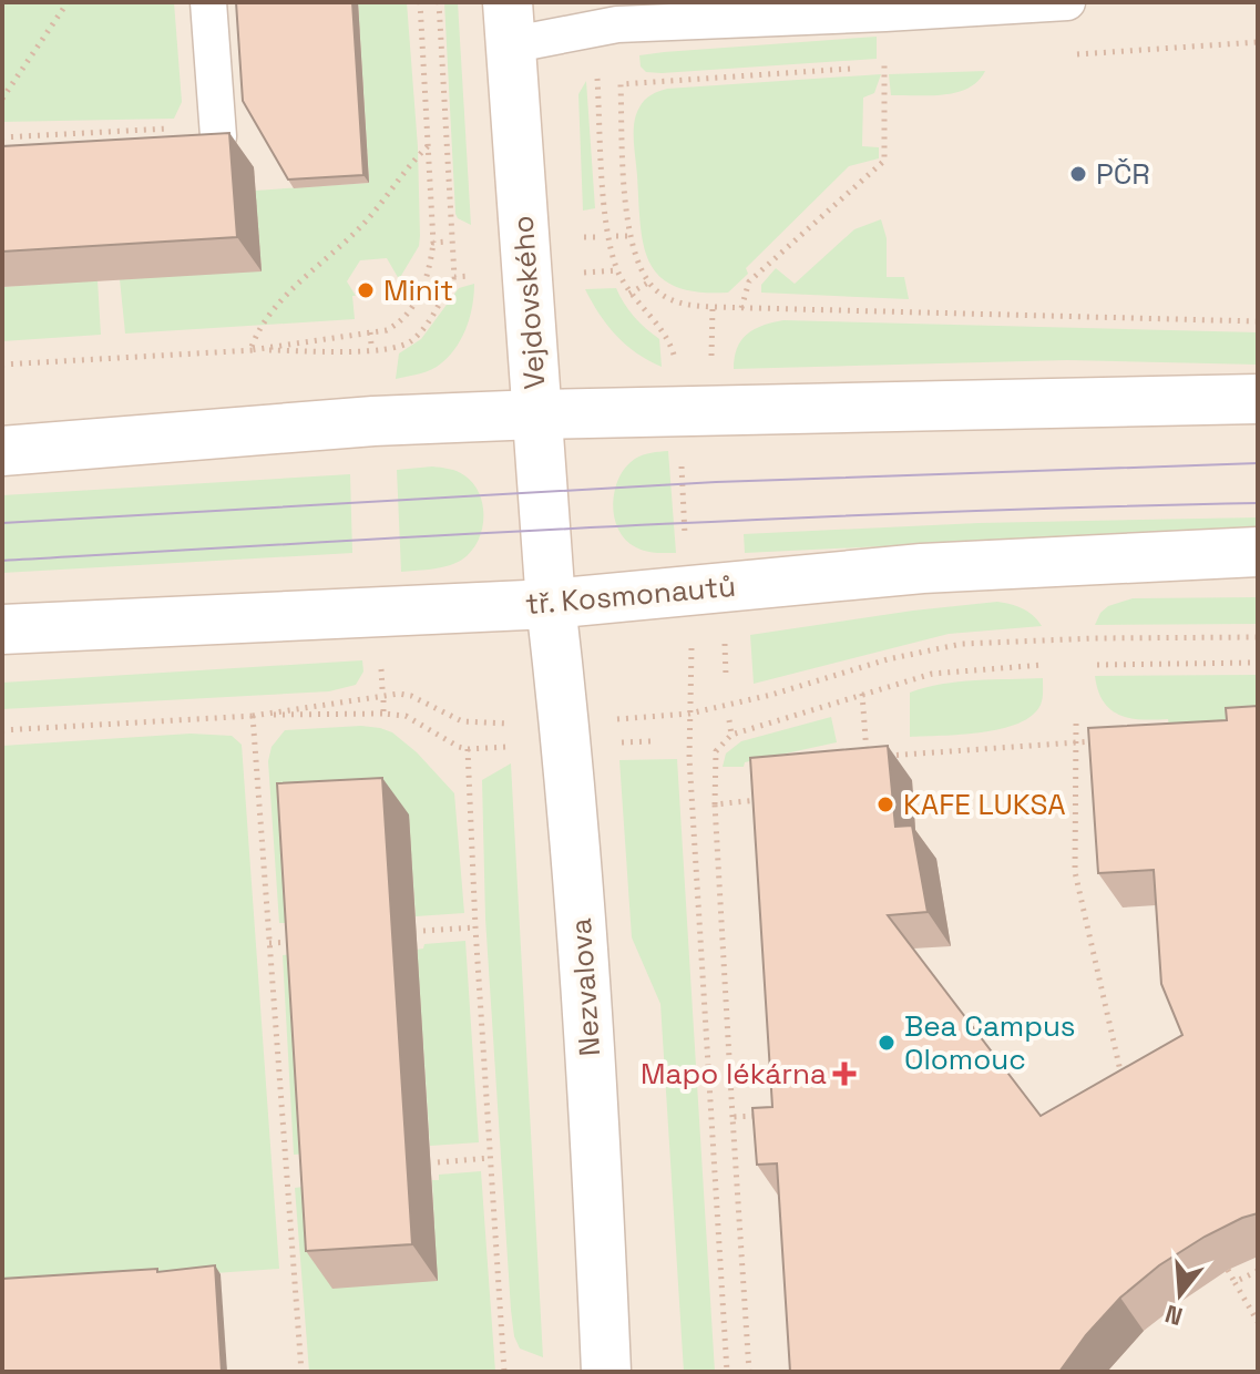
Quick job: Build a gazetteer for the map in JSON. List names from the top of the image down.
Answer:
{
  "streets": {
    "street": ["Vejdovského", "tř. Kosmonautů", "Nezvalova"]
  },
  "crossings": [
    ["Vejdovského", "tř. Kosmonautů"],
    ["Vejdovského", "Nezvalova"],
    ["tř. Kosmonautů", "Nezvalova"]
  ],
  "places": {
    "other": [
      "PČR",
      "Minit",
      "KAFE LUKSA",
      "Bea Campus Olomouc"
    ],
    "health": ["Mapo lékárna"]
  },
  "north": "bottom"
}
